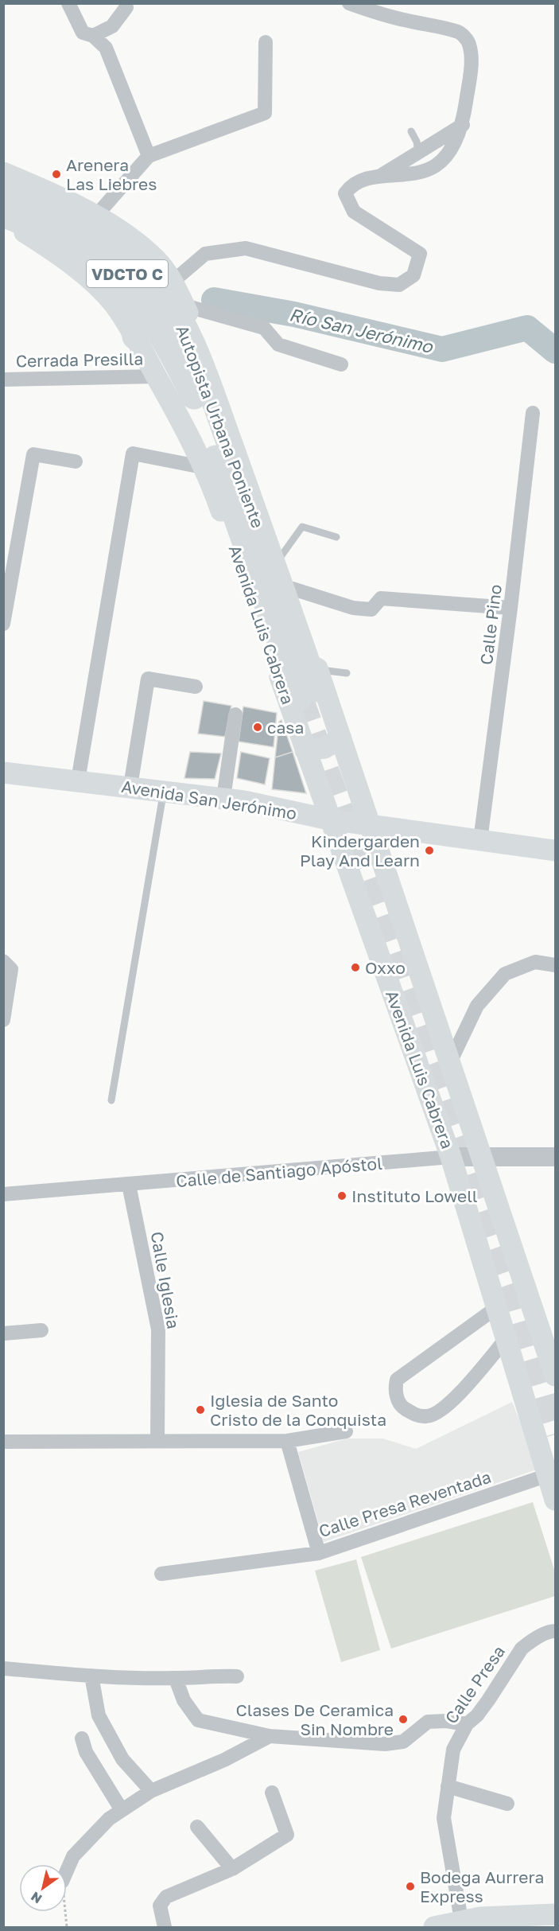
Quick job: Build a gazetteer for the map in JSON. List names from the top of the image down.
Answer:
{
  "streets": {
    "highway": ["VDCTO C", "Autopista Urbana Poniente"],
    "main road": ["Avenida Luis Cabrera", "Avenida San Jerónimo"],
    "street": [
      "Cerrada Presilla",
      "Calle Pino",
      "Calle de Santiago Apóstol",
      "Calle Iglesia",
      "Calle Presa Reventada",
      "Calle Presa"
    ]
  },
  "crossings": [
    ["Cerrada Presilla", "Avenida Luis Cabrera"],
    ["Autopista Urbana Poniente", "Avenida Luis Cabrera"],
    ["Avenida Luis Cabrera", "Avenida San Jerónimo"],
    ["Avenida Luis Cabrera", "Calle de Santiago Apóstol"],
    ["Avenida Luis Cabrera", "Calle Presa Reventada"],
    ["Calle Pino", "Avenida San Jerónimo"],
    ["Calle de Santiago Apóstol", "Calle Iglesia"]
  ],
  "water": ["Río San Jerónimo"],
  "places": [
    "Arenera Las Liebres",
    "casa",
    "Kindergarden Play And Learn",
    "Oxxo",
    "Instituto Lowell",
    "Iglesia de Santo Cristo de la Conquista",
    "Clases De Ceramica Sin Nombre",
    "Bodega Aurrera Express"
  ],
  "north": "bottom left"
}
